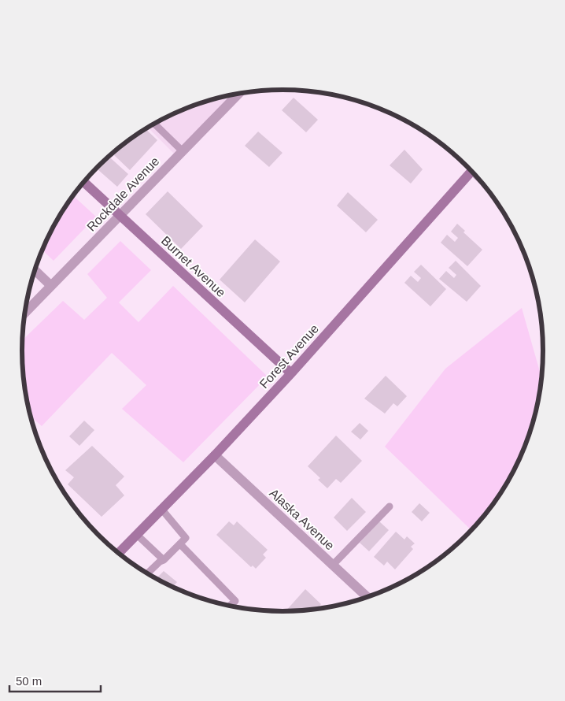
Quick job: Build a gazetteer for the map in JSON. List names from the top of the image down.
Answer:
{
  "streets": {
    "street": [
      "Rockdale Avenue",
      "Burnet Avenue",
      "Forest Avenue",
      "Alaska Avenue"
    ]
  },
  "crossings": [
    ["Rockdale Avenue", "Burnet Avenue"],
    ["Burnet Avenue", "Forest Avenue"],
    ["Forest Avenue", "Alaska Avenue"]
  ],
  "scale_bar": "50 m"
}
